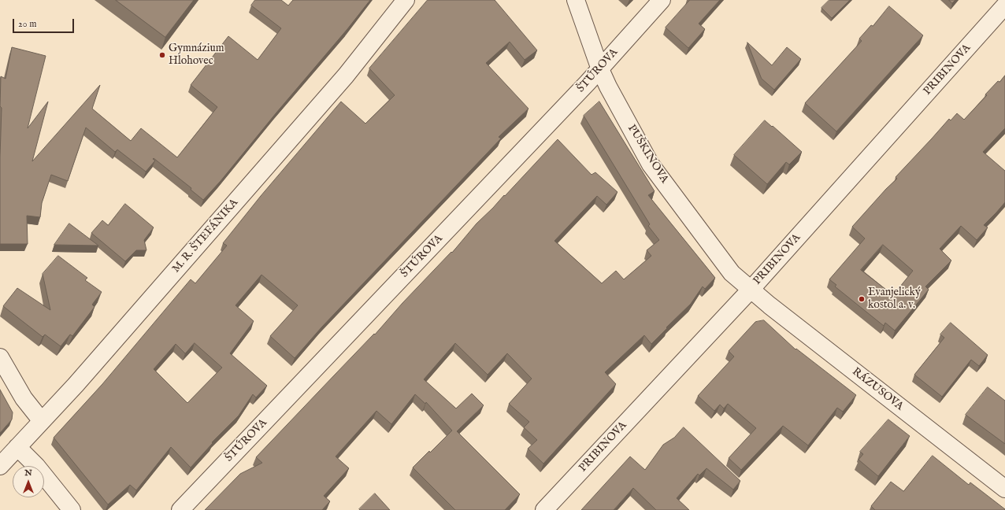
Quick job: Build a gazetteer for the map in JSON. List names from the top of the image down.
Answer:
{
  "streets": {
    "street": [
      "PRIBINOVA",
      "ŠTÚROVA",
      "PUŠKINOVA",
      "M. R. ŠTEFÁNIKA",
      "RÁZUSOVA"
    ]
  },
  "crossings": [
    ["PRIBINOVA", "PUŠKINOVA"],
    ["PRIBINOVA", "RÁZUSOVA"],
    ["ŠTÚROVA", "PUŠKINOVA"],
    ["PUŠKINOVA", "RÁZUSOVA"]
  ],
  "places": ["Gymnázium Hlohovec", "Evanjelický kostol a. v."],
  "scale_bar": "20 m",
  "north": "top"
}
